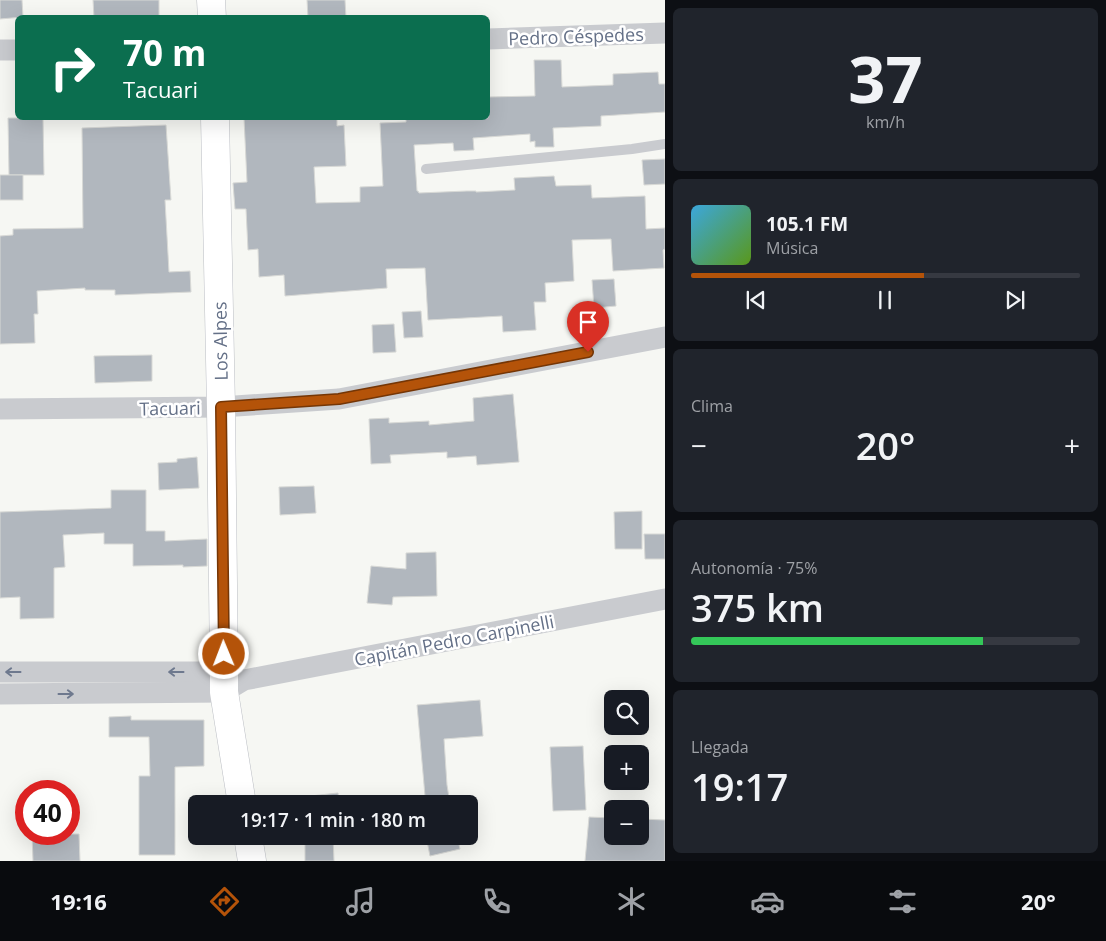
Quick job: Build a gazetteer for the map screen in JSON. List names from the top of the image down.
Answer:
{
  "streets": {
    "street": [
      "Pedro Céspedes",
      "Los Alpes",
      "Tacuari",
      "Capitán Pedro Carpinelli"
    ]
  },
  "crossings": [
    ["Los Alpes", "Tacuari"],
    ["Los Alpes", "Capitán Pedro Carpinelli"]
  ],
  "page": {
    "tile": [
      ["37", "km/h"],
      "Clima",
      ["Autonomía · 75%", "375 km"],
      ["Llegada", "19:17"]
    ],
    "turn": ["70 m", "Tacuari"],
    "song": ["105.1 FM", "Música"],
    "heat": ["−", "20°", "+"],
    "map_buttons": ["+", "−"],
    "limit": "40",
    "trip": "19:17 · 1 min · 180 m",
    "tabs": ["19:16", "20°"]
  }
}
